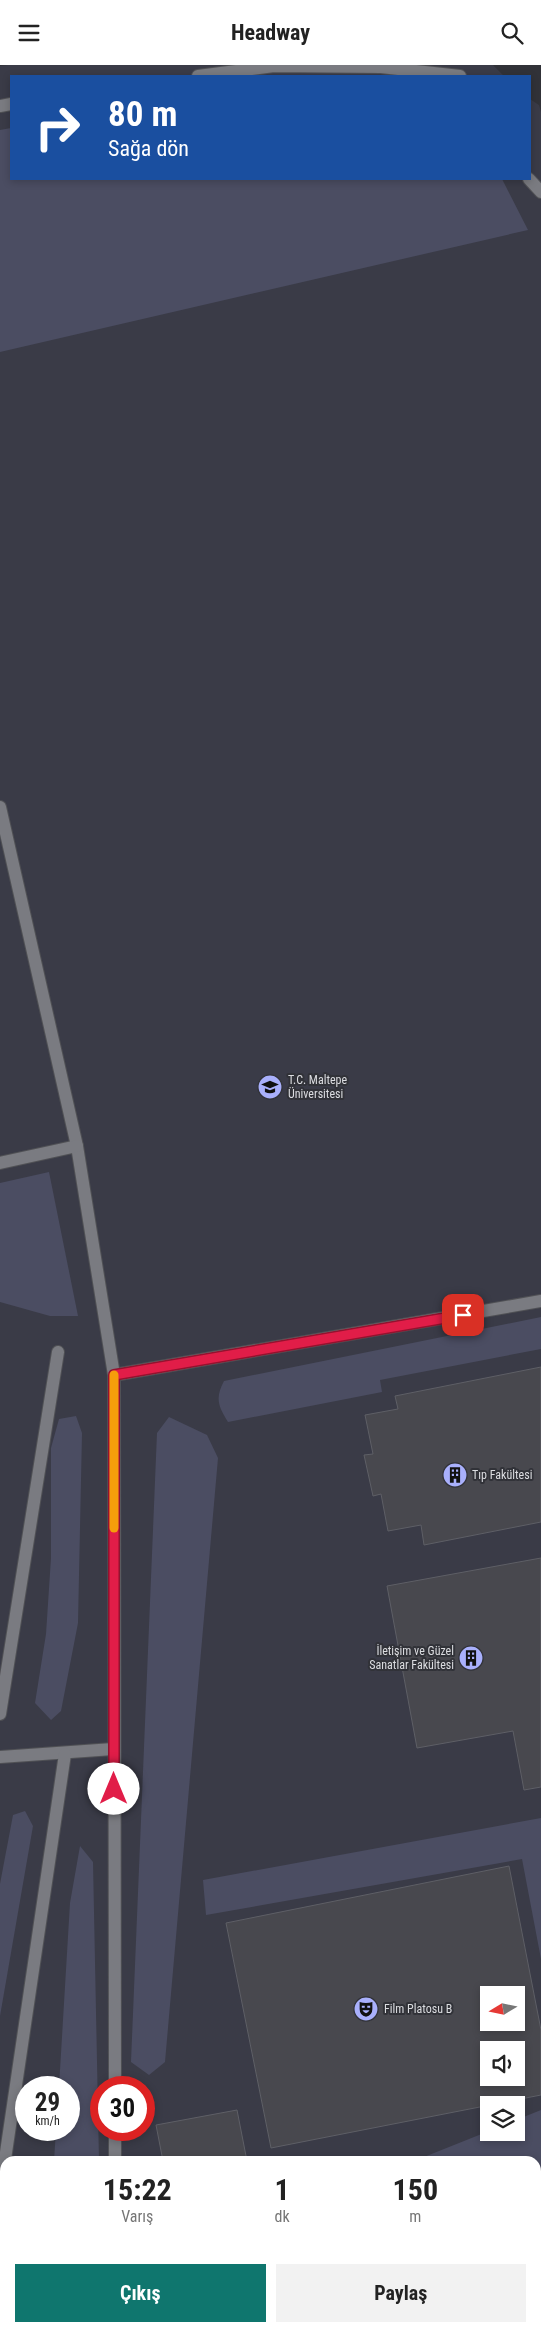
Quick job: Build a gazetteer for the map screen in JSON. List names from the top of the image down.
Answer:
{
  "places": {
    "school or university": ["T.C. Maltepe Üniversitesi"],
    "building": ["Tıp Fakültesi", "İletişim ve Güzel Sanatlar Fakültesi"],
    "theatre": ["Film Platosu B"]
  },
  "north": "left",
  "page": {
    "header": "Headway",
    "turn": ["80 m", "Sağa dön"],
    "speed": "29 km/h",
    "limit": "30",
    "eta": [
      "15:22",
      "Varış",
      "1",
      "dk",
      "150",
      "m"
    ],
    "buttons": ["Çıkış", "Paylaş"]
  }
}
